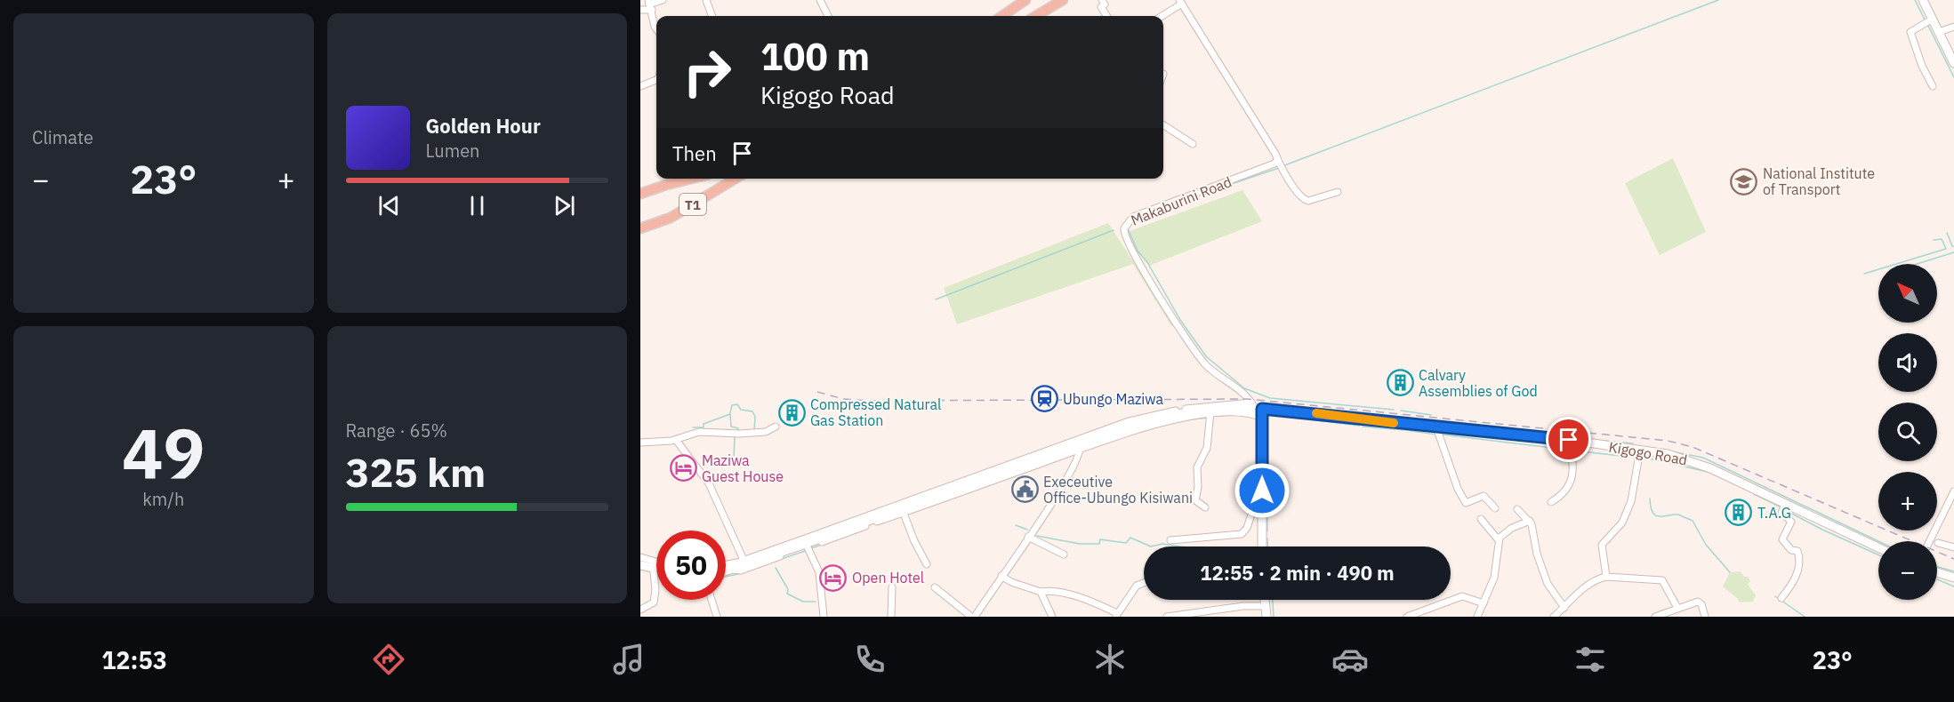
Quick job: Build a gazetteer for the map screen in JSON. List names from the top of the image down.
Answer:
{
  "streets": {
    "highway": ["T1"],
    "main road": ["Kigogo Road"],
    "street": ["Makaburini Road"]
  },
  "crossings": [
    ["Makaburini Road", "Kigogo Road"]
  ],
  "places": {
    "school or university": ["National Institute of Transport"],
    "building": ["Calvary Assemblies of God", "Compressed Natural Gas Station", "T.A.G"],
    "station": ["Ubungo Maziwa"],
    "hotel": ["Maziwa Guest House", "Open Hotel"],
    "public building": ["Execeutive Office-Ubungo Kisiwani"]
  },
  "north": "top left",
  "page": {
    "tile": [
      "Climate",
      ["49", "km/h"],
      ["Range · 65%", "325 km"]
    ],
    "turn": ["100 m", "Kigogo Road"],
    "song": ["Golden Hour", "Lumen"],
    "then": "Then",
    "heat": ["−", "23°", "+"],
    "map_buttons": ["+", "−"],
    "limit": "50",
    "trip": "12:55 · 2 min · 490 m",
    "tabs": ["12:53", "23°"]
  }
}
